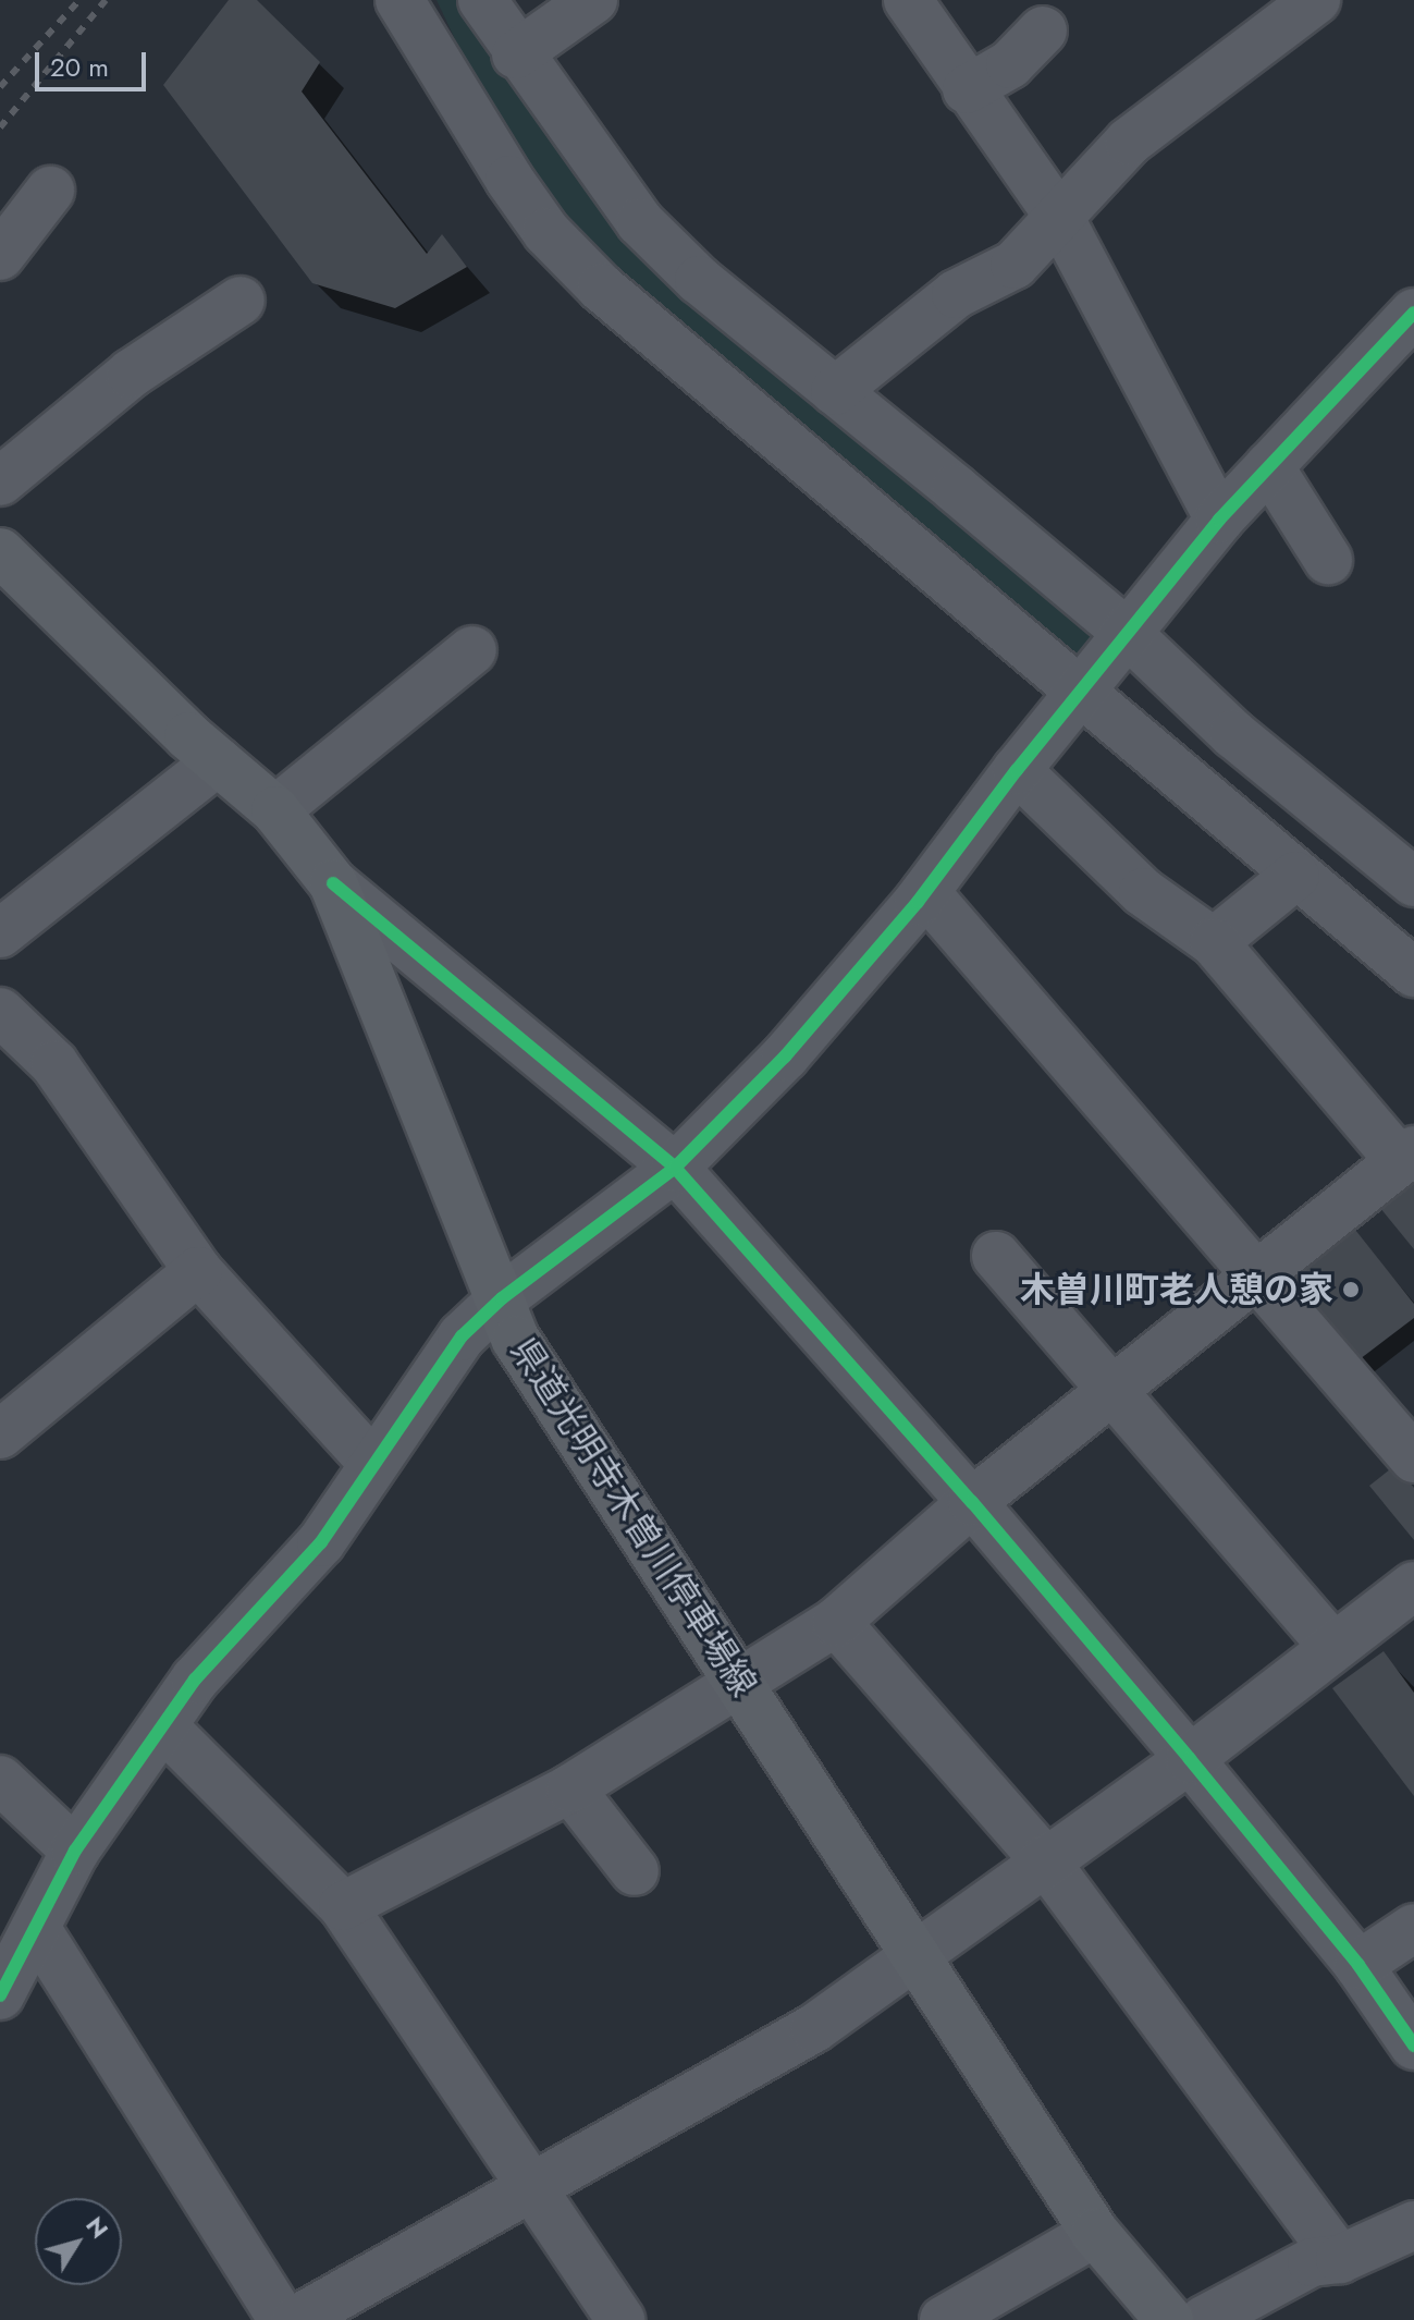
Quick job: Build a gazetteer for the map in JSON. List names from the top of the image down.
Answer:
{
  "streets": {
    "main road": ["県道光明寺木曽川停車場線"]
  },
  "places": ["木曽川町老人憩の家"],
  "scale_bar": "20 m",
  "north": "top right"
}
